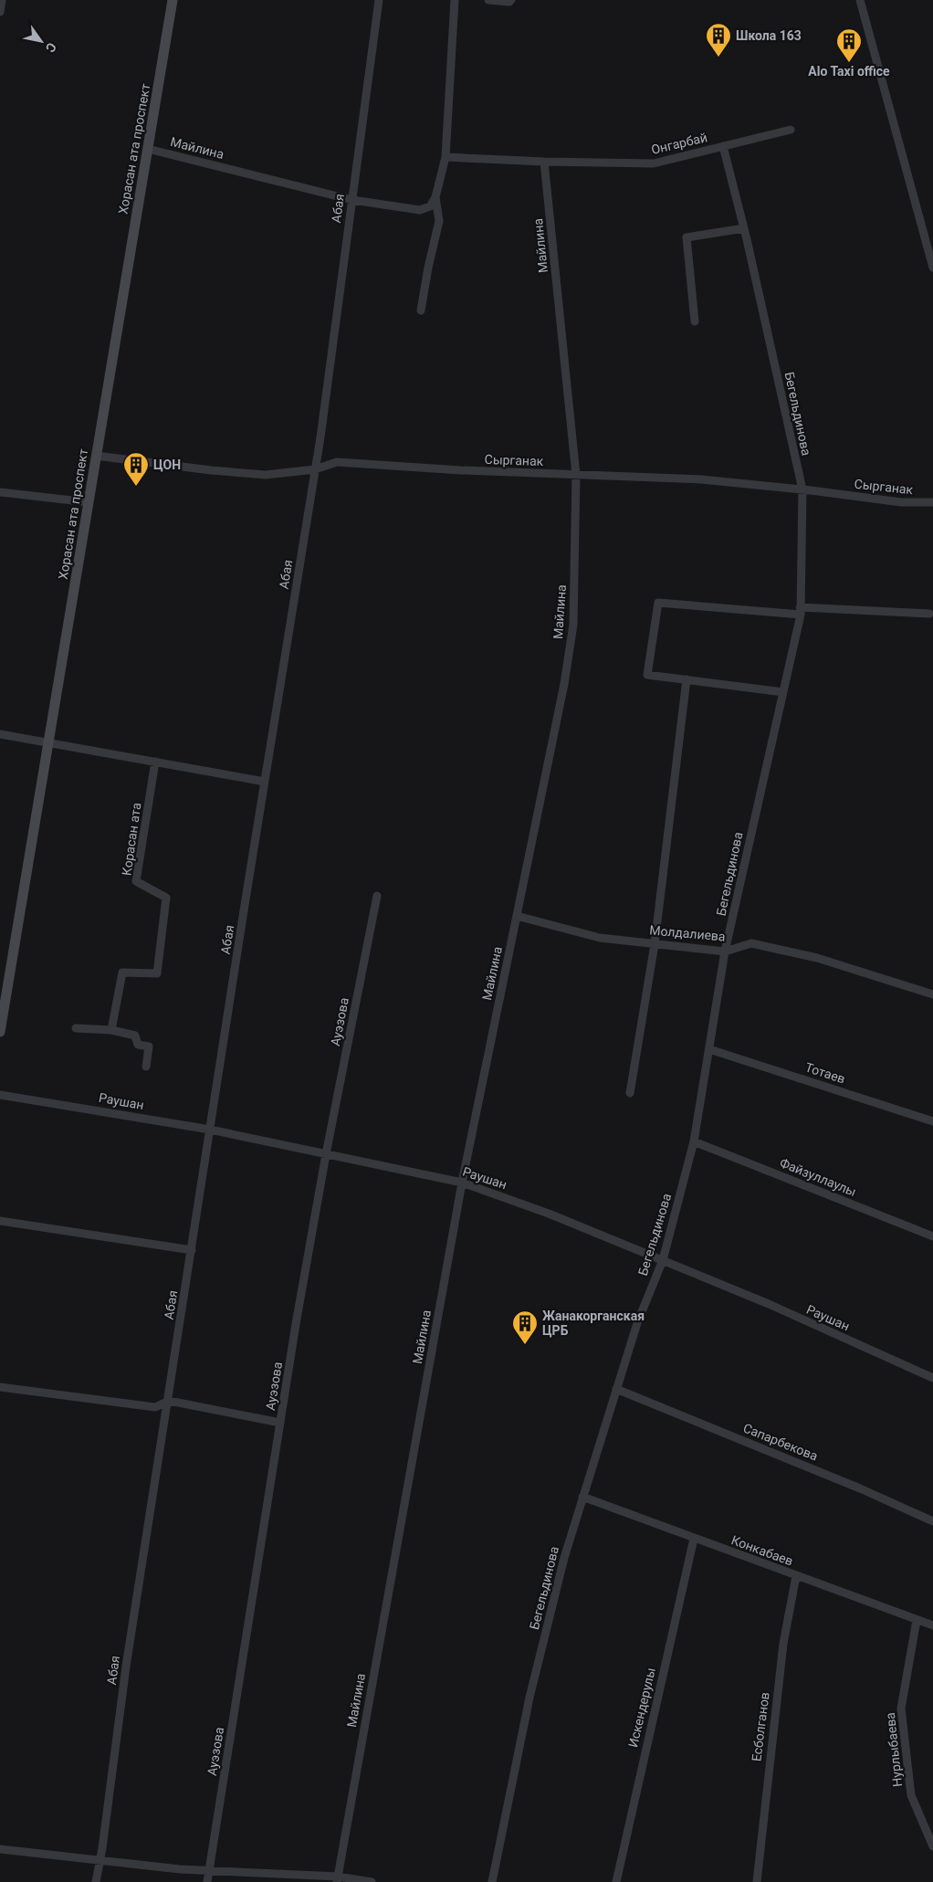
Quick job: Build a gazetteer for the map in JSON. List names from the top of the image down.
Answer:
{
  "streets": {
    "main road": ["Хорасан ата проспект"],
    "street": [
      "Онгарбай",
      "Майлина",
      "Абая",
      "Бегельдинова",
      "Сырганак",
      "Корасан ата",
      "Молдалиева",
      "Ауэзова",
      "Тотаев",
      "Раушан",
      "Файзуллаулы",
      "Сапарбекова",
      "Конкабаев",
      "Искендерулы",
      "Есболганов",
      "Нурлыбаева"
    ]
  },
  "crossings": [
    ["Онгарбай", "Майлина"],
    ["Онгарбай", "Бегельдинова"],
    ["Майлина", "Хорасан ата проспект"],
    ["Майлина", "Абая"],
    ["Майлина", "Сырганак"],
    ["Майлина", "Молдалиева"],
    ["Майлина", "Раушан"],
    ["Хорасан ата проспект", "Сырганак"],
    ["Абая", "Сырганак"],
    ["Абая", "Раушан"],
    ["Бегельдинова", "Сырганак"],
    ["Бегельдинова", "Молдалиева"],
    ["Бегельдинова", "Тотаев"],
    ["Бегельдинова", "Раушан"],
    ["Бегельдинова", "Файзуллаулы"],
    ["Бегельдинова", "Сапарбекова"],
    ["Бегельдинова", "Конкабаев"],
    ["Ауэзова", "Раушан"],
    ["Конкабаев", "Искендерулы"],
    ["Конкабаев", "Есболганов"],
    ["Конкабаев", "Нурлыбаева"]
  ],
  "places": {
    "building": [
      "Школа 163",
      "Alo Taxi office",
      "ЦОН",
      "Жанакорганская ЦРБ"
    ]
  },
  "north": "bottom right"
}
